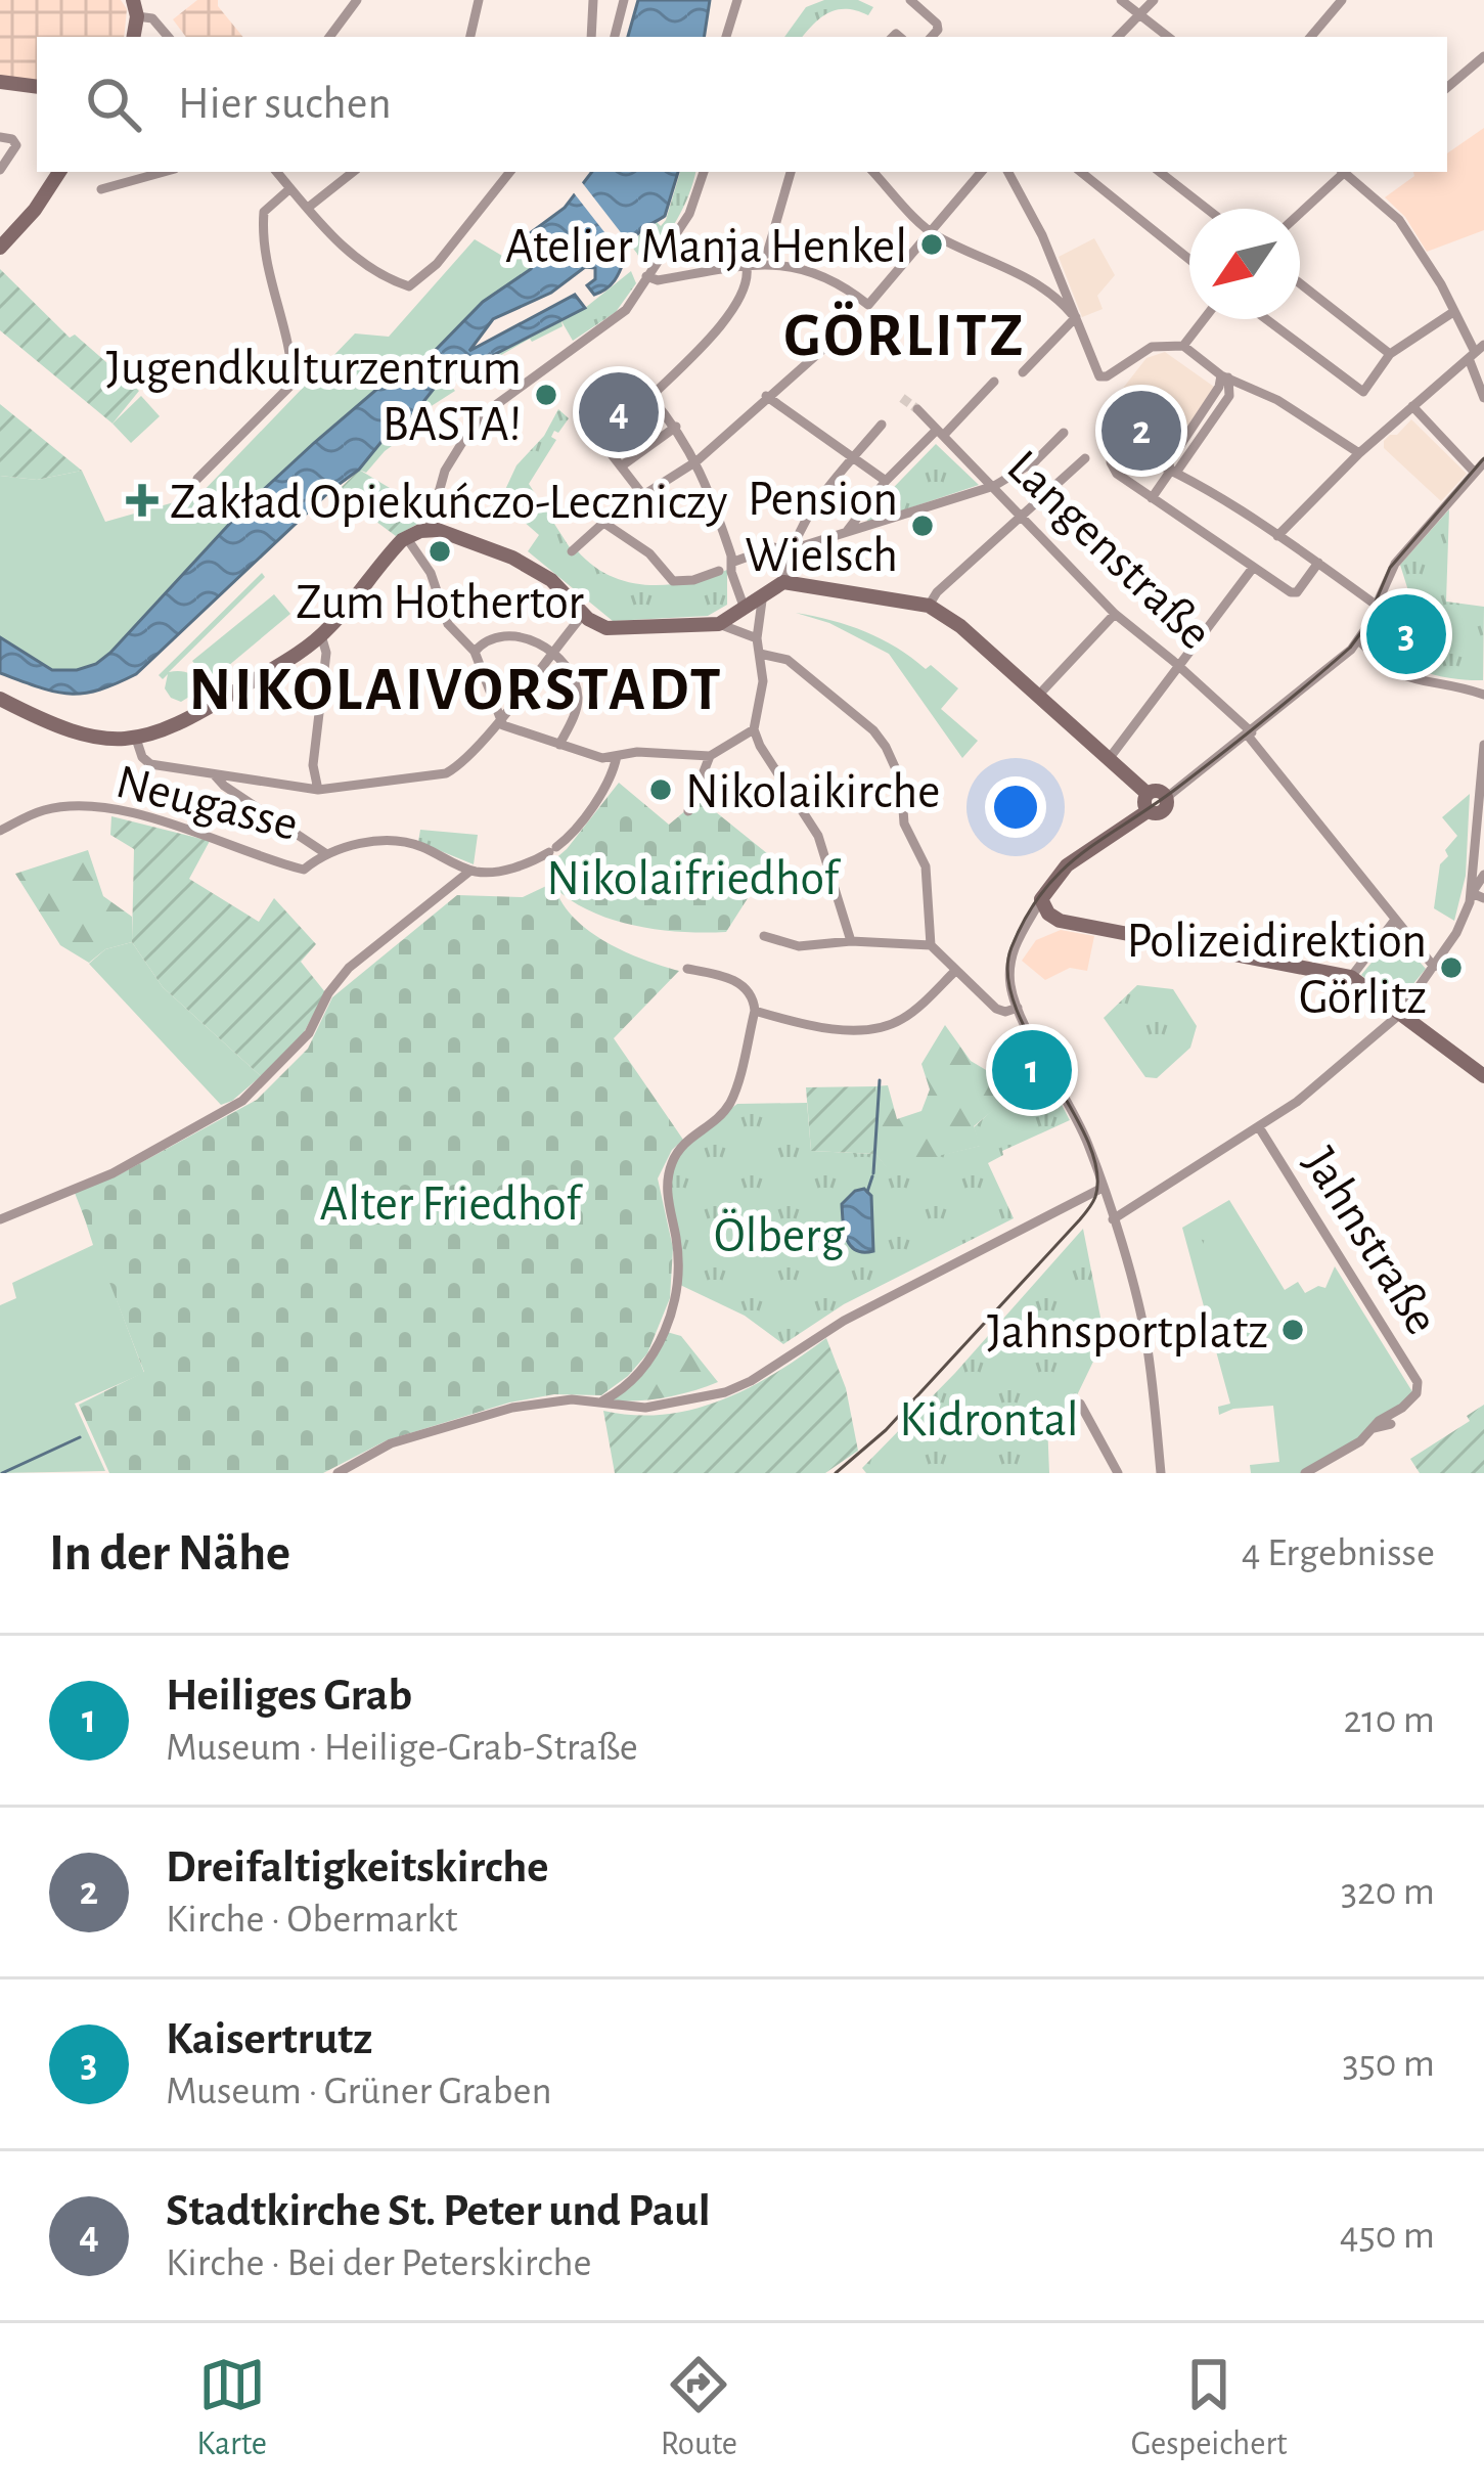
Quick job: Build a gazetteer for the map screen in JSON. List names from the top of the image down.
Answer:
{
  "streets": {
    "street": ["Langenstraße", "Neugasse", "Jahnstraße"]
  },
  "districts": ["GÖRLITZ", "NIKOLAIVORSTADT"],
  "parks": [
    "Nikolaifriedhof",
    "Alter Friedhof",
    "Ölberg",
    "Kidrontal"
  ],
  "places": {
    "other": [
      "Atelier Manja Henkel",
      "Jugendkulturzentrum BASTA!",
      "Pension Wielsch",
      "Zum Hothertor",
      "Nikolaikirche",
      "Polizeidirektion Görlitz",
      "Jahnsportplatz"
    ],
    "health": ["Zakład Opiekuńczo-Leczniczy"]
  },
  "north": "bottom left",
  "page": {
    "search": "Hier suchen",
    "pins": [
      "4",
      "2",
      "3",
      "1"
    ],
    "heading": ["In der Nähe", "4 Ergebnisse"],
    "list": [
      {
        "mark": "1",
        "name": "Heiliges Grab",
        "note": "Museum · Heilige-Grab-Straße",
        "value": "210 m"
      },
      {
        "mark": "2",
        "name": "Dreifaltigkeitskirche",
        "note": "Kirche · Obermarkt",
        "value": "320 m"
      },
      {
        "mark": "3",
        "name": "Kaisertrutz",
        "note": "Museum · Grüner Graben",
        "value": "350 m"
      },
      {
        "mark": "4",
        "name": "Stadtkirche St. Peter und Paul",
        "note": "Kirche · Bei der Peterskirche",
        "value": "450 m"
      }
    ],
    "nav": ["Karte", "Route", "Gespeichert"]
  }
}
